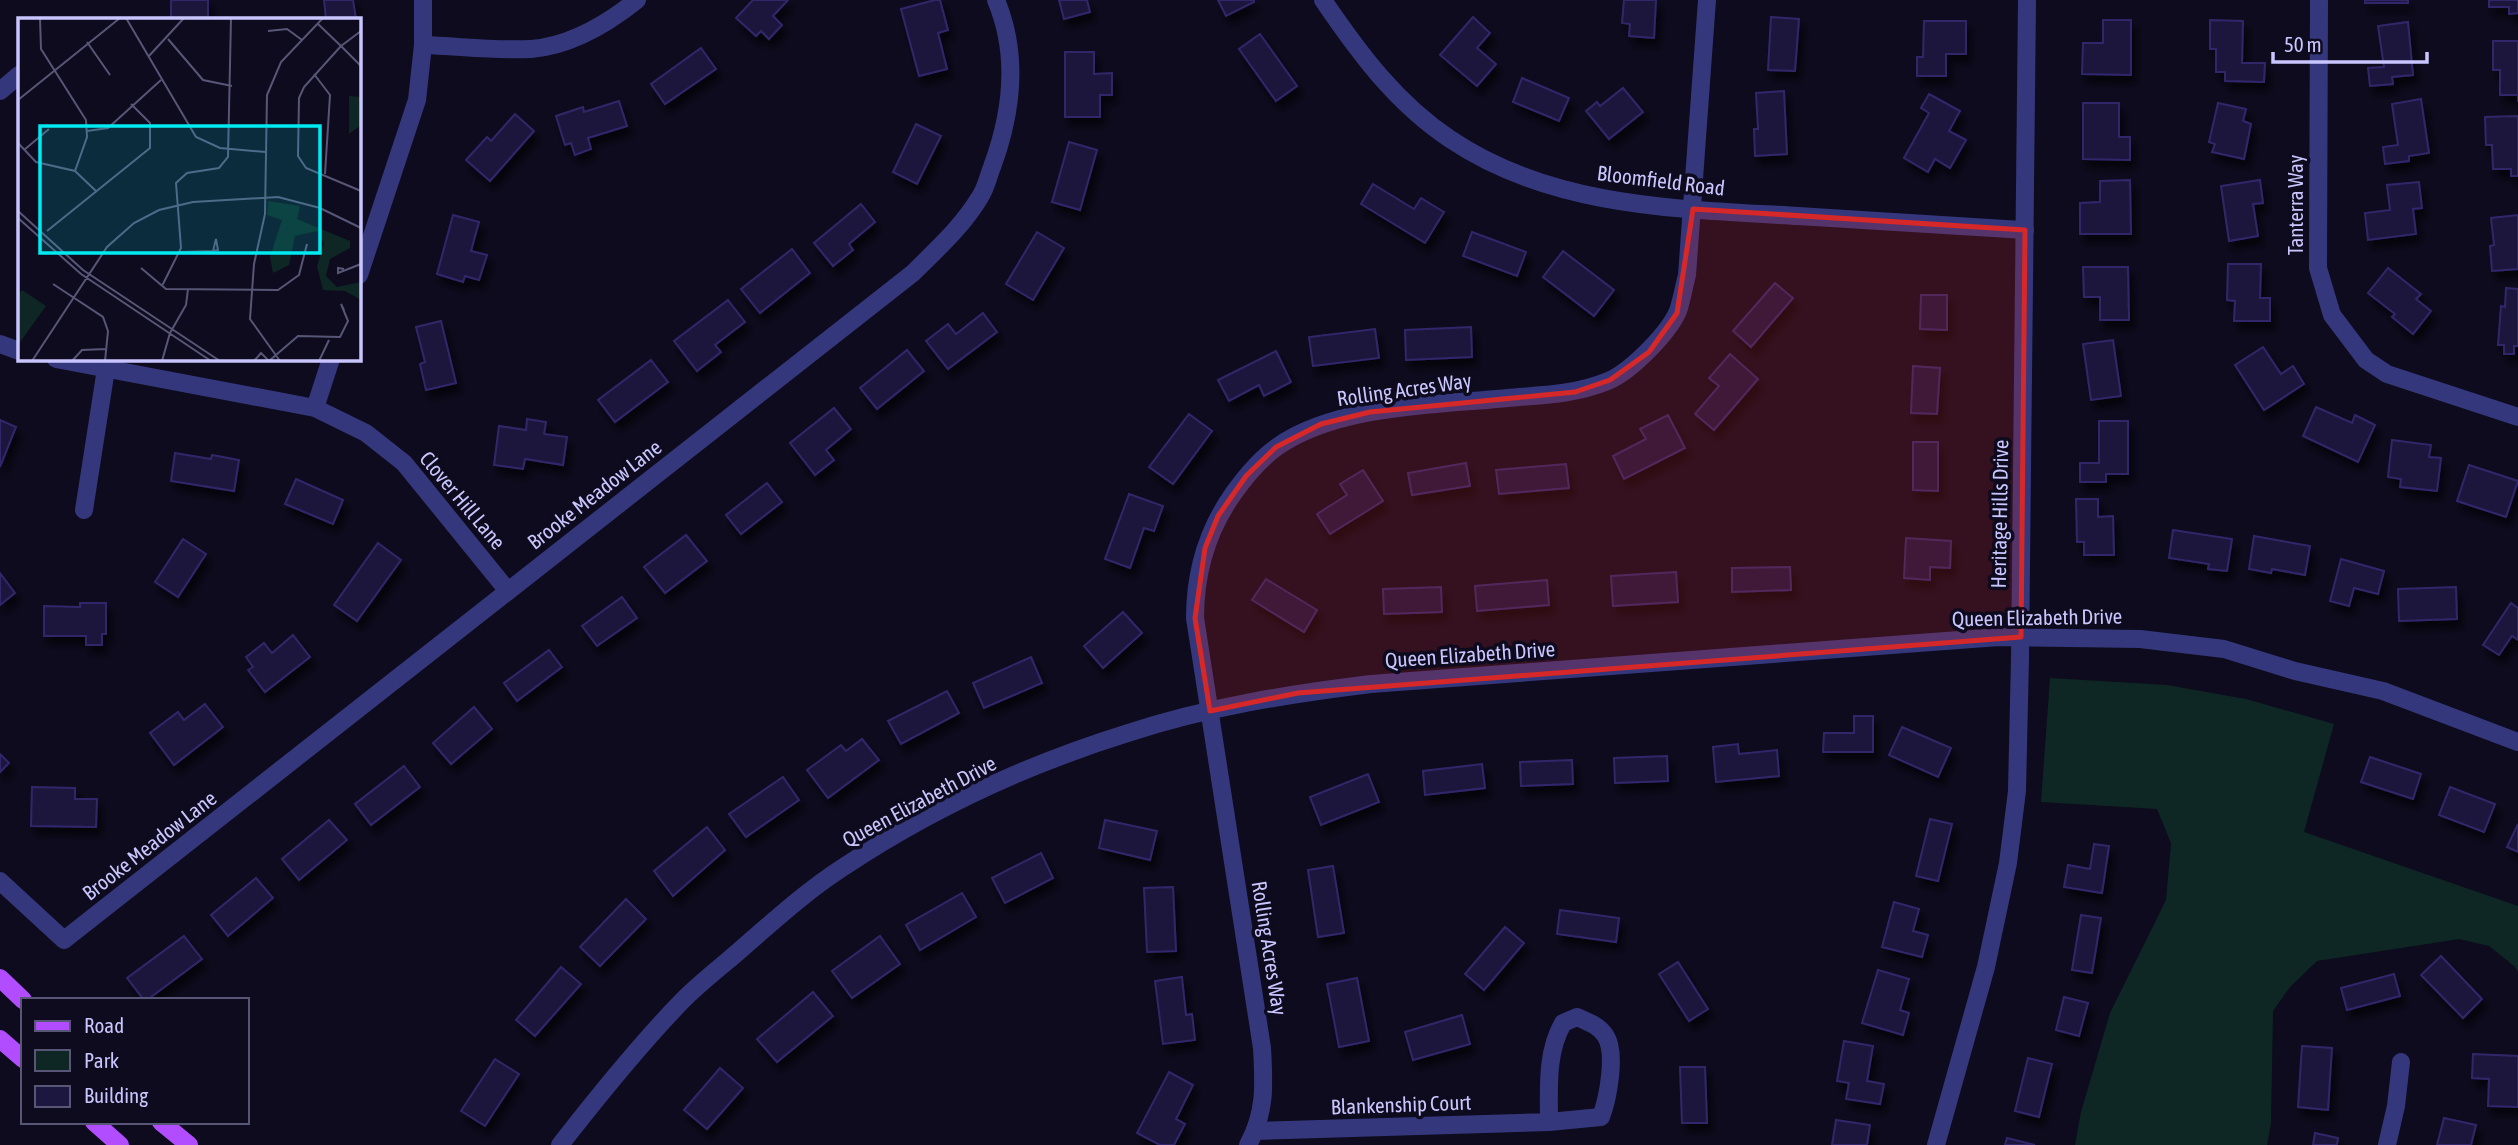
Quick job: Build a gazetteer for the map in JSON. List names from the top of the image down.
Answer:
{
  "streets": {
    "street": [
      "Bloomfield Road",
      "Tanterra Way",
      "Rolling Acres Way",
      "Brooke Meadow Lane",
      "Clover Hill Lane",
      "Heritage Hills Drive",
      "Queen Elizabeth Drive",
      "Blankenship Court"
    ]
  },
  "crossings": [
    ["Bloomfield Road", "Rolling Acres Way"],
    ["Bloomfield Road", "Heritage Hills Drive"],
    ["Rolling Acres Way", "Queen Elizabeth Drive"],
    ["Rolling Acres Way", "Blankenship Court"],
    ["Brooke Meadow Lane", "Clover Hill Lane"],
    ["Heritage Hills Drive", "Queen Elizabeth Drive"]
  ],
  "legend": ["Road", "Park", "Building"],
  "scale_bar": "50 m"
}
